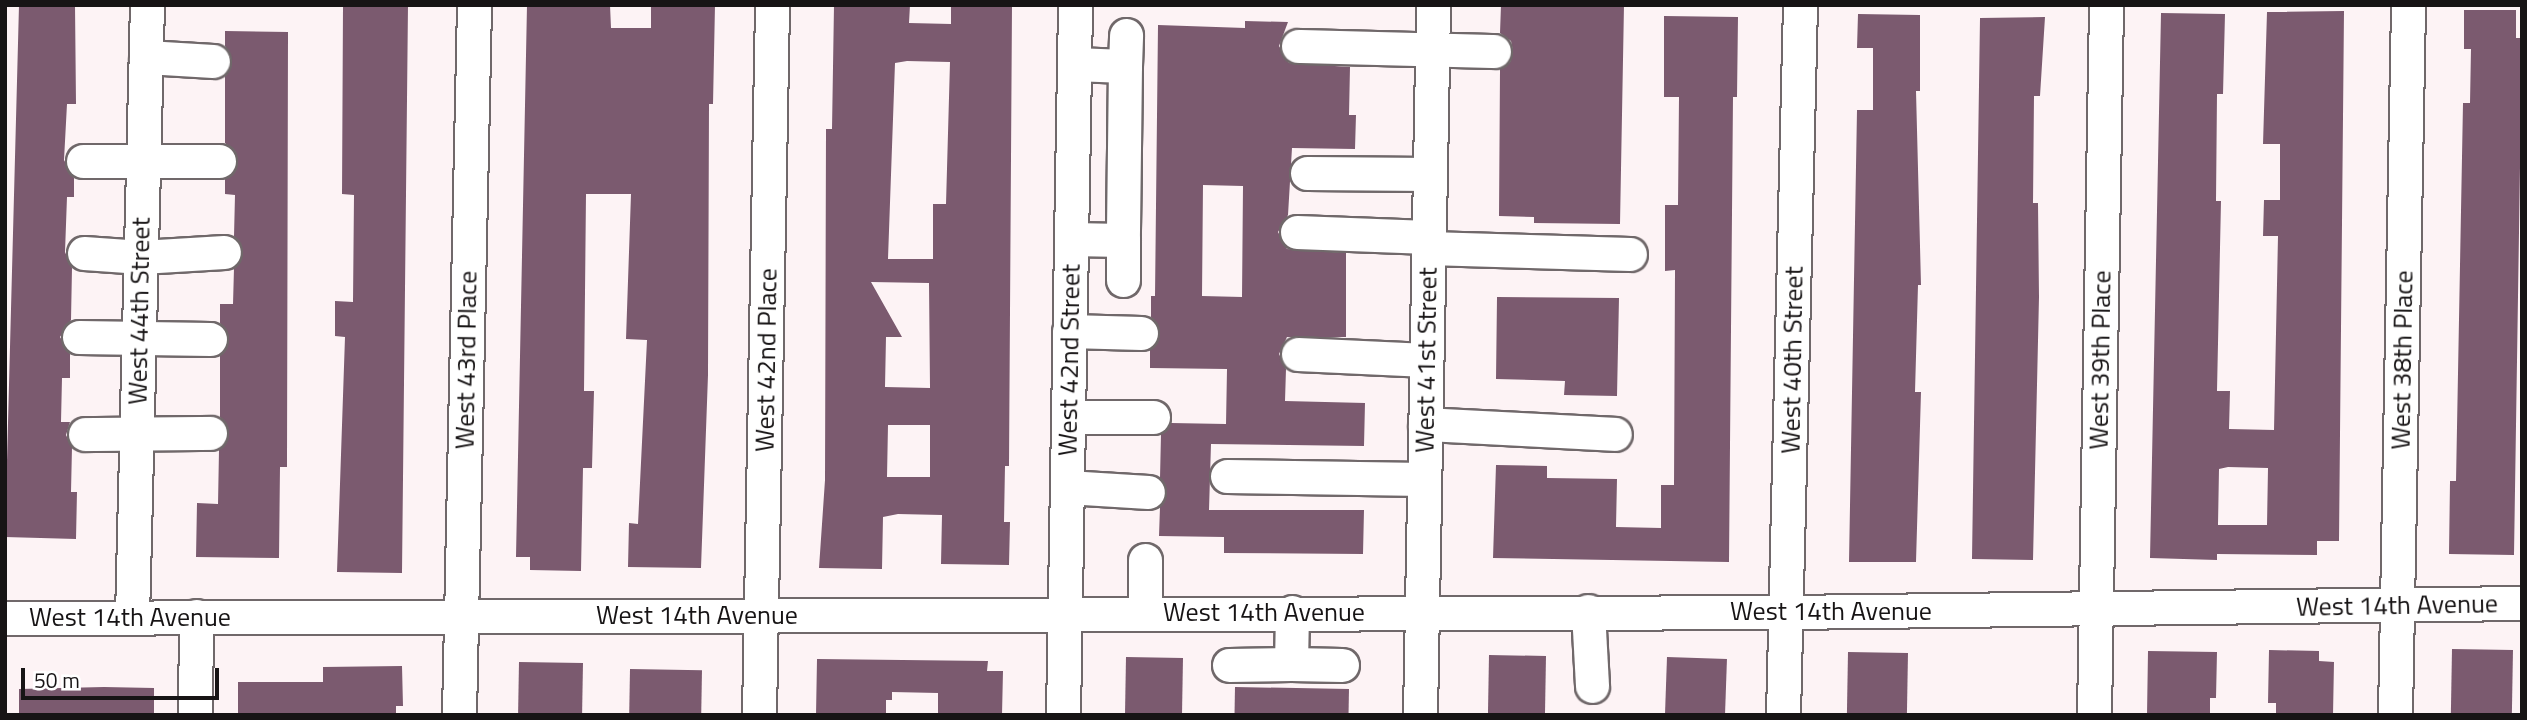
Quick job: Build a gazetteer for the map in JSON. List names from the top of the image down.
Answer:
{
  "streets": {
    "street": [
      "West 44th Street",
      "West 43rd Place",
      "West 42nd Place",
      "West 42nd Street",
      "West 41st Street",
      "West 40th Street",
      "West 39th Place",
      "West 38th Place",
      "West 14th Avenue"
    ]
  },
  "crossings": [
    ["West 44th Street", "West 14th Avenue"],
    ["West 43rd Place", "West 14th Avenue"],
    ["West 42nd Place", "West 14th Avenue"],
    ["West 42nd Street", "West 14th Avenue"],
    ["West 41st Street", "West 14th Avenue"],
    ["West 40th Street", "West 14th Avenue"],
    ["West 39th Place", "West 14th Avenue"],
    ["West 38th Place", "West 14th Avenue"]
  ],
  "scale_bar": "50 m"
}
